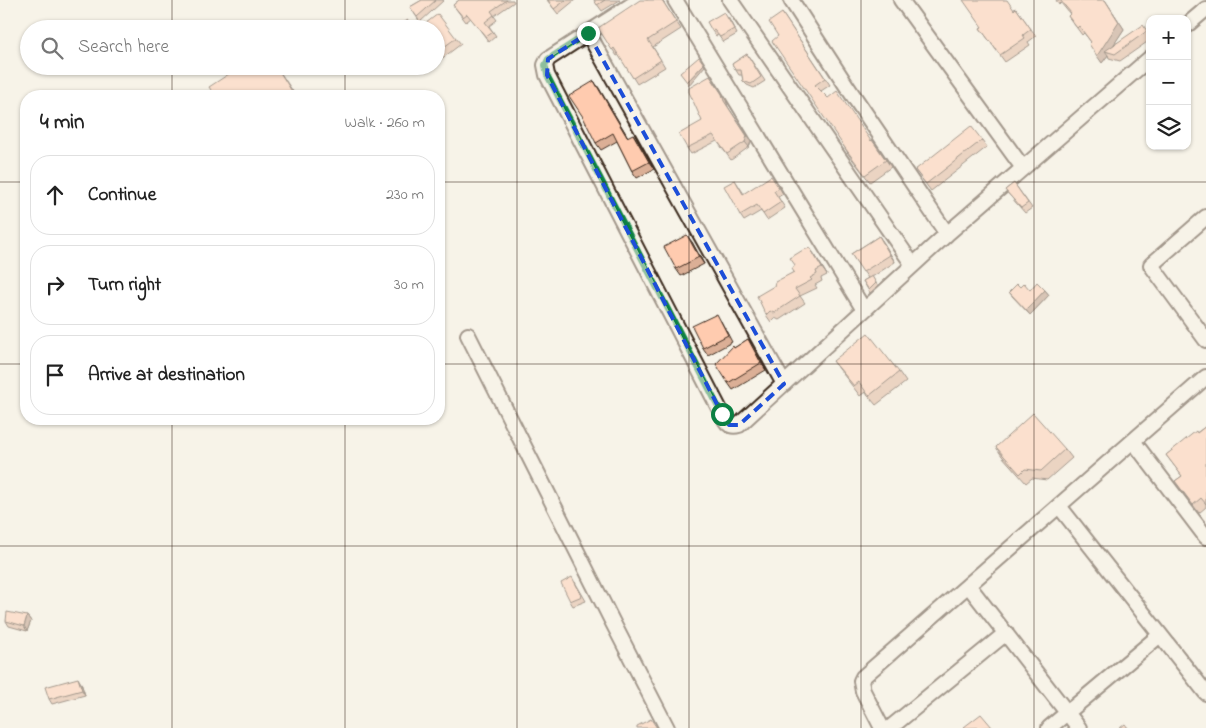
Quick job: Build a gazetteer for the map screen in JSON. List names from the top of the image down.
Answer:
{
  "page": {
    "map_buttons": ["+", "−"],
    "search": "Search here",
    "heading": ["4 min", "Walk · 260 m"],
    "list": [
      ["Continue", "230 m"],
      ["Turn right", "30 m"],
      "Arrive at destination"
    ]
  }
}
